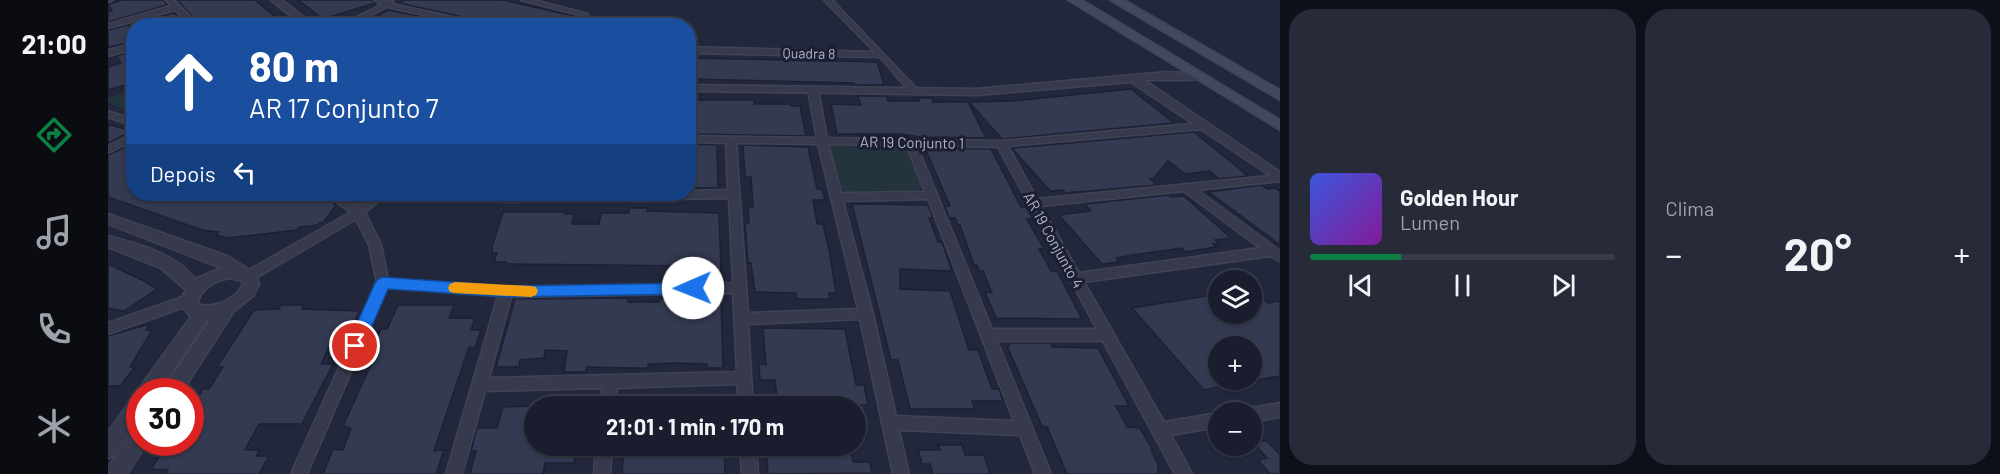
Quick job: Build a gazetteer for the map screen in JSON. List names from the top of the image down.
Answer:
{
  "streets": {
    "street": ["Quadra 8", "AR 19 Conjunto 1", "AR 19 Conjunto 4"]
  },
  "crossings": [
    ["AR 19 Conjunto 1", "AR 19 Conjunto 4"]
  ],
  "page": {
    "tabs": "21:00",
    "tile": "Clima",
    "turn": ["80 m", "AR 17 Conjunto 7"],
    "then": "Depois",
    "song": ["Golden Hour", "Lumen"],
    "heat": ["−", "20°", "+"],
    "map_buttons": ["+", "−"],
    "limit": "30",
    "trip": "21:01 · 1 min · 170 m"
  }
}
